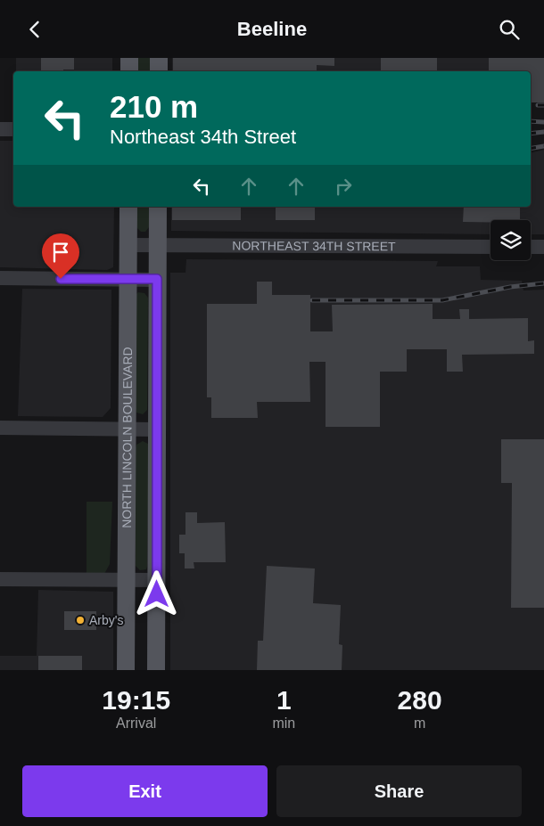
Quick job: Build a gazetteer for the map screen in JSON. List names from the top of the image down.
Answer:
{
  "streets": {
    "main road": ["NORTH LINCOLN BOULEVARD"],
    "street": ["NORTHEAST 34TH STREET"]
  },
  "crossings": [
    ["NORTHEAST 34TH STREET", "NORTH LINCOLN BOULEVARD"]
  ],
  "places": ["Arby's"],
  "page": {
    "header": "Beeline",
    "turn": ["210 m", "Northeast 34th Street"],
    "eta": [
      "19:15",
      "Arrival",
      "1",
      "min",
      "280",
      "m"
    ],
    "buttons": ["Exit", "Share"]
  }
}
